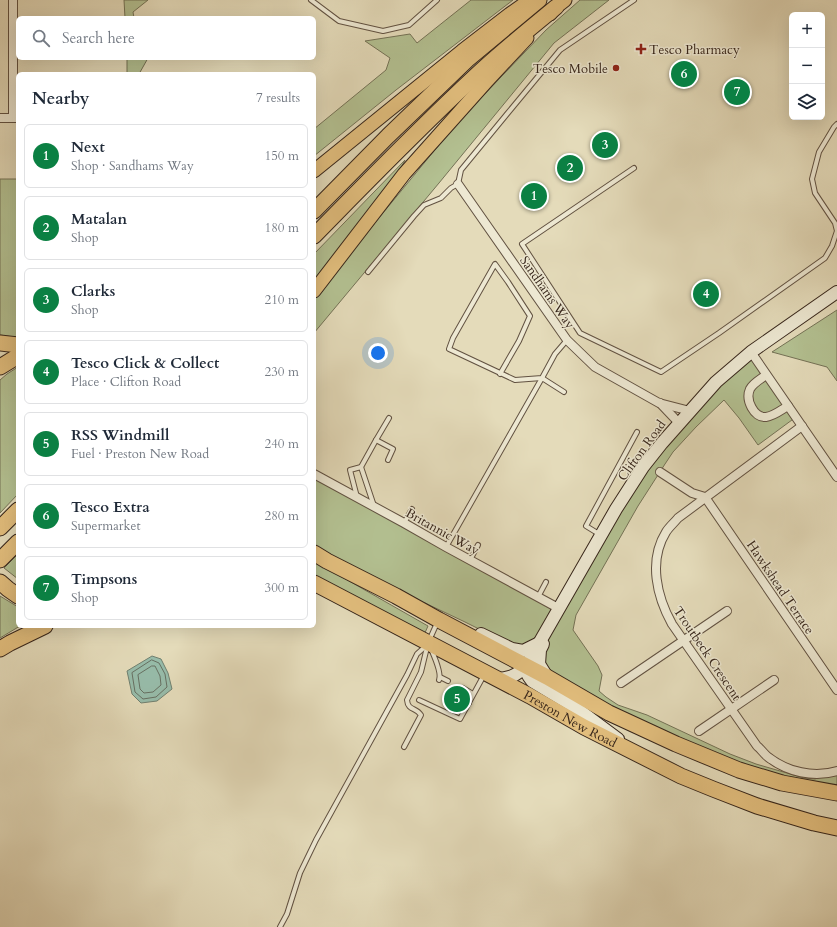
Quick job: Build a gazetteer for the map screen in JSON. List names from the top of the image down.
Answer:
{
  "streets": {
    "highway": ["Preston New Road"],
    "street": [
      "Sandhams Way",
      "Clifton Road",
      "Britannic Way",
      "Hawkshead Terrace",
      "Troutbeck Crescent"
    ]
  },
  "crossings": [
    ["Sandhams Way", "Clifton Road"],
    ["Clifton Road", "Britannic Way"],
    ["Clifton Road", "Preston New Road"],
    ["Hawkshead Terrace", "Troutbeck Crescent"]
  ],
  "places": {
    "health": ["Tesco Pharmacy"],
    "other": ["Tesco Mobile"]
  },
  "page": {
    "map_buttons": ["+", "−"],
    "search": "Search here",
    "pins": [
      "6",
      "7",
      "3",
      "2",
      "1",
      "4",
      "5"
    ],
    "heading": ["Nearby", "7 results"],
    "list": [
      {
        "mark": "1",
        "name": "Next",
        "note": "Shop · Sandhams Way",
        "value": "150 m"
      },
      {
        "mark": "2",
        "name": "Matalan",
        "note": "Shop",
        "value": "180 m"
      },
      {
        "mark": "3",
        "name": "Clarks",
        "note": "Shop",
        "value": "210 m"
      },
      {
        "mark": "4",
        "name": "Tesco Click & Collect",
        "note": "Place · Clifton Road",
        "value": "230 m"
      },
      {
        "mark": "5",
        "name": "RSS Windmill",
        "note": "Fuel · Preston New Road",
        "value": "240 m"
      },
      {
        "mark": "6",
        "name": "Tesco Extra",
        "note": "Supermarket",
        "value": "280 m"
      },
      {
        "mark": "7",
        "name": "Timpsons",
        "note": "Shop",
        "value": "300 m"
      }
    ]
  }
}
